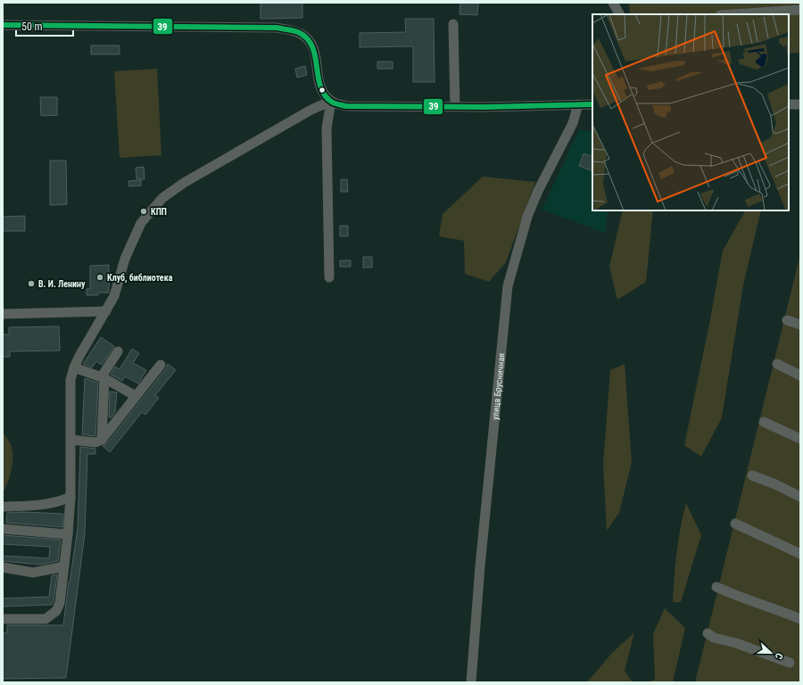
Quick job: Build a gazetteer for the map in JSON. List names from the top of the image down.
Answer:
{
  "streets": {
    "street": ["улица Брусничная"]
  },
  "places": ["КПП", "Клуб, библиотека", "В. И. Ленину"],
  "lines": ["transit line 39"],
  "scale_bar": "50 m",
  "north": "right"
}
